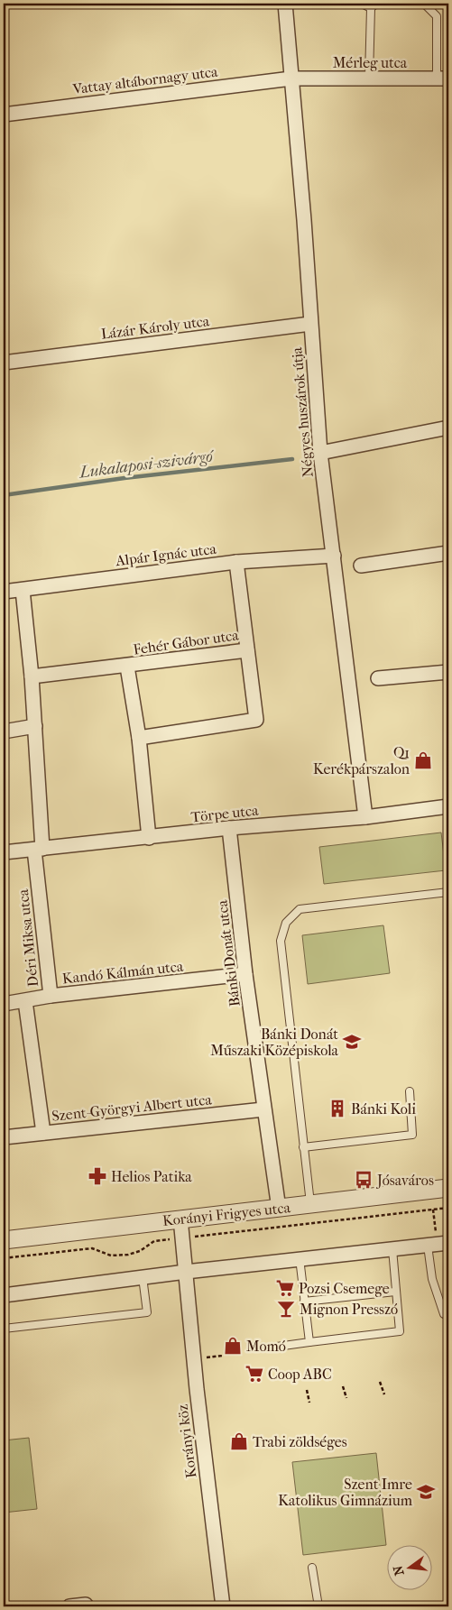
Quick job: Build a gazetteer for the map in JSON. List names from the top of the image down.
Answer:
{
  "streets": {
    "street": [
      "Mérleg utca",
      "Vattay altábornagy utca",
      "Lázár Károly utca",
      "Négyes huszárok útja",
      "Alpár Ignác utca",
      "Fehér Gábor utca",
      "Törpe utca",
      "Déri Miksa utca",
      "Bánki Donát utca",
      "Kandó Kálmán utca",
      "Szent-Györgyi Albert utca",
      "Korányi Frigyes utca",
      "Korányi köz"
    ]
  },
  "crossings": [
    ["Mérleg utca", "Vattay altábornagy utca"],
    ["Mérleg utca", "Négyes huszárok útja"],
    ["Vattay altábornagy utca", "Négyes huszárok útja"],
    ["Lázár Károly utca", "Négyes huszárok útja"],
    ["Négyes huszárok útja", "Alpár Ignác utca"],
    ["Négyes huszárok útja", "Törpe utca"],
    ["Alpár Ignác utca", "Fehér Gábor utca"],
    ["Alpár Ignác utca", "Déri Miksa utca"],
    ["Fehér Gábor utca", "Törpe utca"],
    ["Fehér Gábor utca", "Déri Miksa utca"],
    ["Törpe utca", "Déri Miksa utca"],
    ["Törpe utca", "Bánki Donát utca"],
    ["Déri Miksa utca", "Kandó Kálmán utca"],
    ["Déri Miksa utca", "Szent-Györgyi Albert utca"],
    ["Bánki Donát utca", "Kandó Kálmán utca"],
    ["Bánki Donát utca", "Szent-Györgyi Albert utca"],
    ["Bánki Donát utca", "Korányi Frigyes utca"],
    ["Korányi Frigyes utca", "Korányi köz"]
  ],
  "water": ["Lukalaposi-szivárgó"],
  "places": {
    "shop": ["Q1 Kerékpárszalon", "Momó", "Trabi zöldséges"],
    "school or university": ["Bánki Donát Műszaki Középiskola", "Szent Imre Katolikus Gimnázium"],
    "building": ["Bánki Koli"],
    "pharmacy": ["Helios Patika"],
    "bus stop": ["Jósaváros"],
    "supermarket": ["Pozsi Csemege", "Coop ABC"],
    "bar": ["Mignon Presszó"]
  },
  "north": "left"
}
